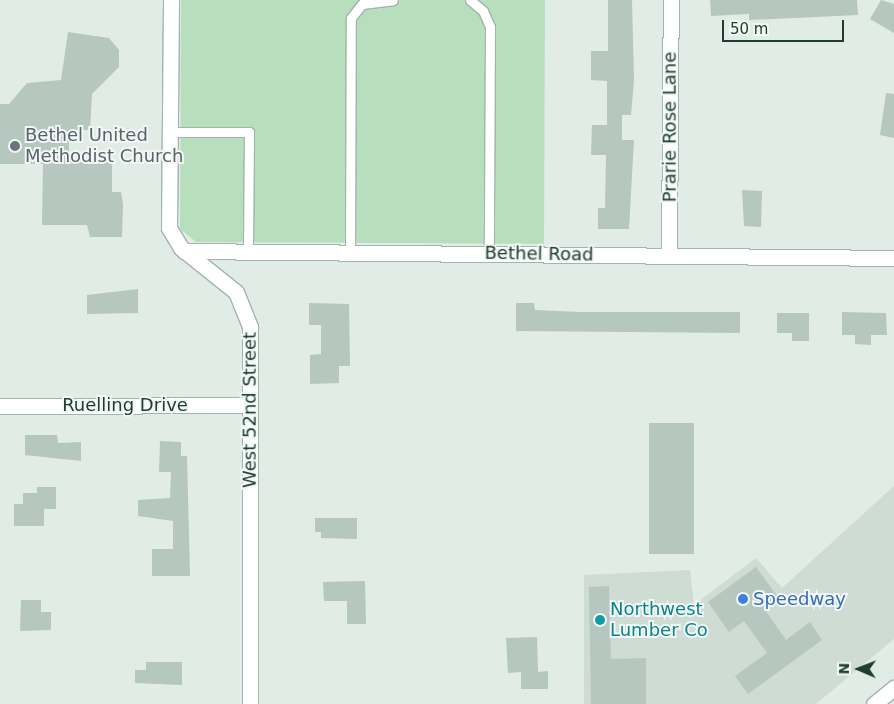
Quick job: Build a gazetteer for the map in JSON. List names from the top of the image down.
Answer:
{
  "streets": {
    "street": [
      "Prarie Rose Lane",
      "Bethel Road",
      "Ruelling Drive",
      "West 52nd Street"
    ]
  },
  "crossings": [
    ["Prarie Rose Lane", "Bethel Road"],
    ["Bethel Road", "West 52nd Street"],
    ["Ruelling Drive", "West 52nd Street"]
  ],
  "places": ["Bethel United Methodist Church", "Speedway", "Northwest Lumber Co"],
  "scale_bar": "50 m",
  "north": "left"
}
